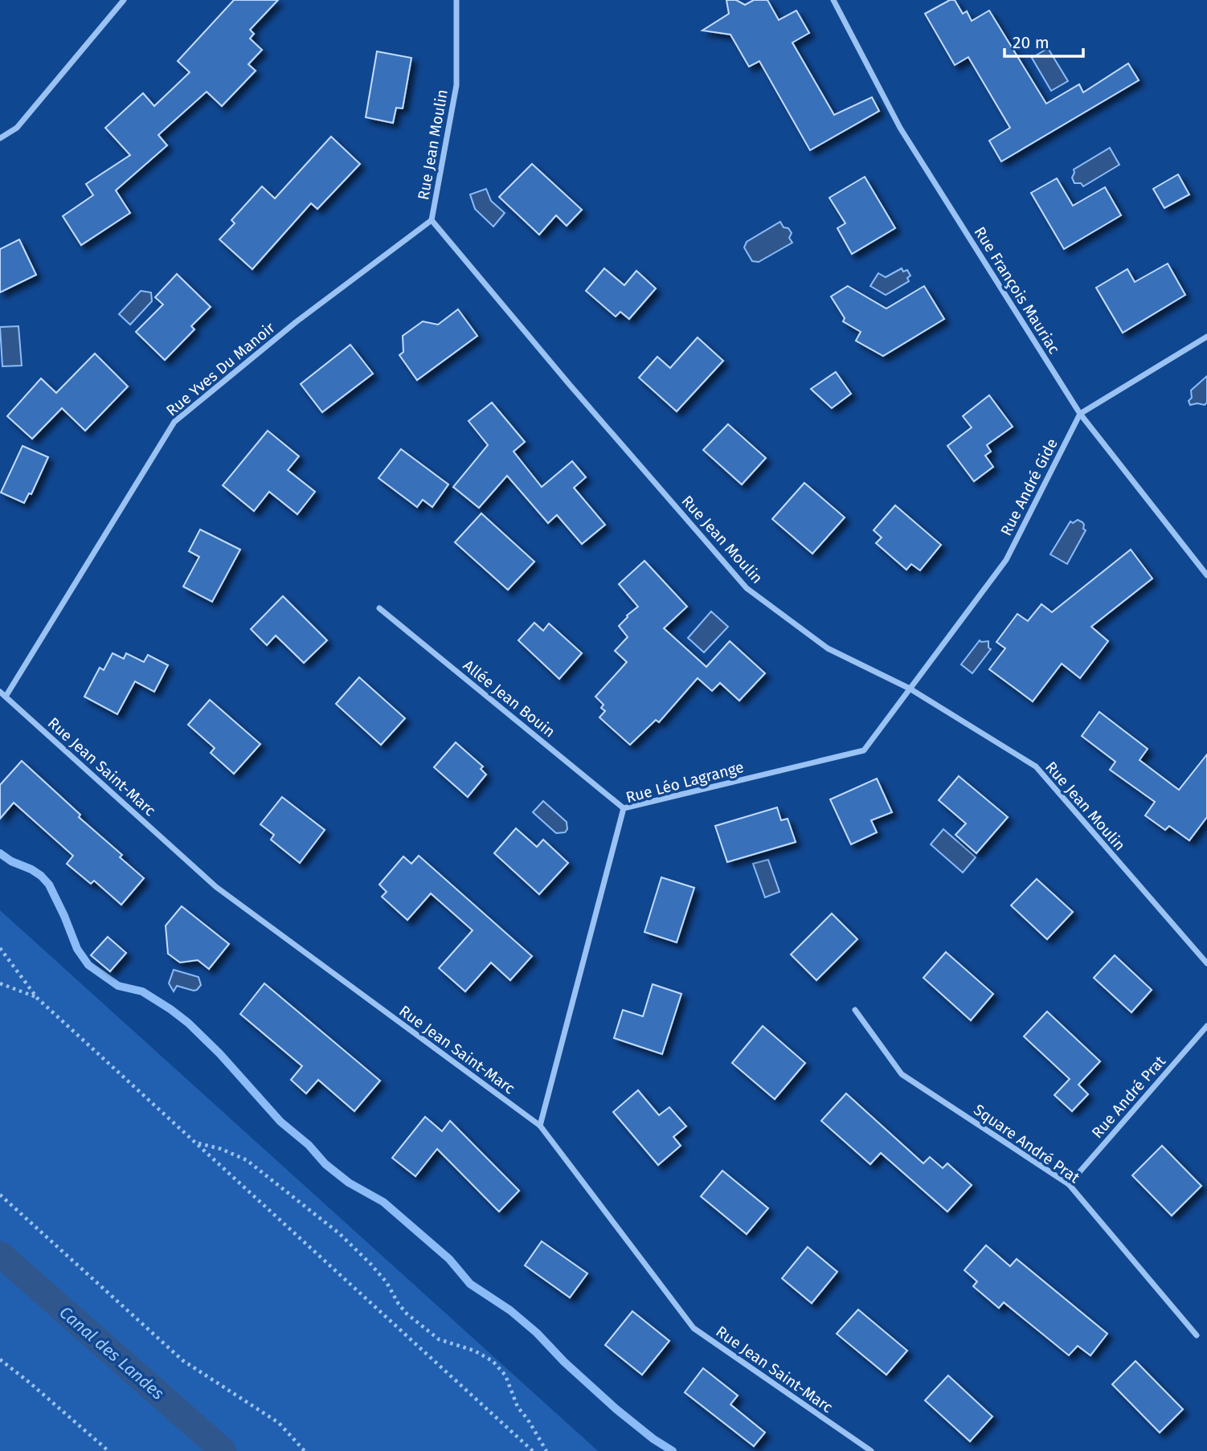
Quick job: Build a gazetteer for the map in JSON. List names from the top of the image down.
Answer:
{
  "streets": {
    "street": [
      "Rue Jean Moulin",
      "Rue François Mauriac",
      "Rue Yves Du Manoir",
      "Rue André Gide",
      "Allée Jean Bouin",
      "Rue Jean Saint-Marc",
      "Rue Léo Lagrange",
      "Rue André Prat",
      "Square André Prat"
    ]
  },
  "crossings": [
    ["Rue Jean Moulin", "Rue Yves Du Manoir"],
    ["Rue Jean Moulin", "Rue André Gide"],
    ["Rue Jean Moulin", "Rue Léo Lagrange"],
    ["Rue François Mauriac", "Rue André Gide"],
    ["Rue Yves Du Manoir", "Rue Jean Saint-Marc"],
    ["Rue André Gide", "Rue Léo Lagrange"],
    ["Allée Jean Bouin", "Rue Léo Lagrange"],
    ["Rue Jean Saint-Marc", "Rue Léo Lagrange"],
    ["Rue André Prat", "Square André Prat"]
  ],
  "water": ["Canal des Landes"],
  "scale_bar": "20 m"
}
